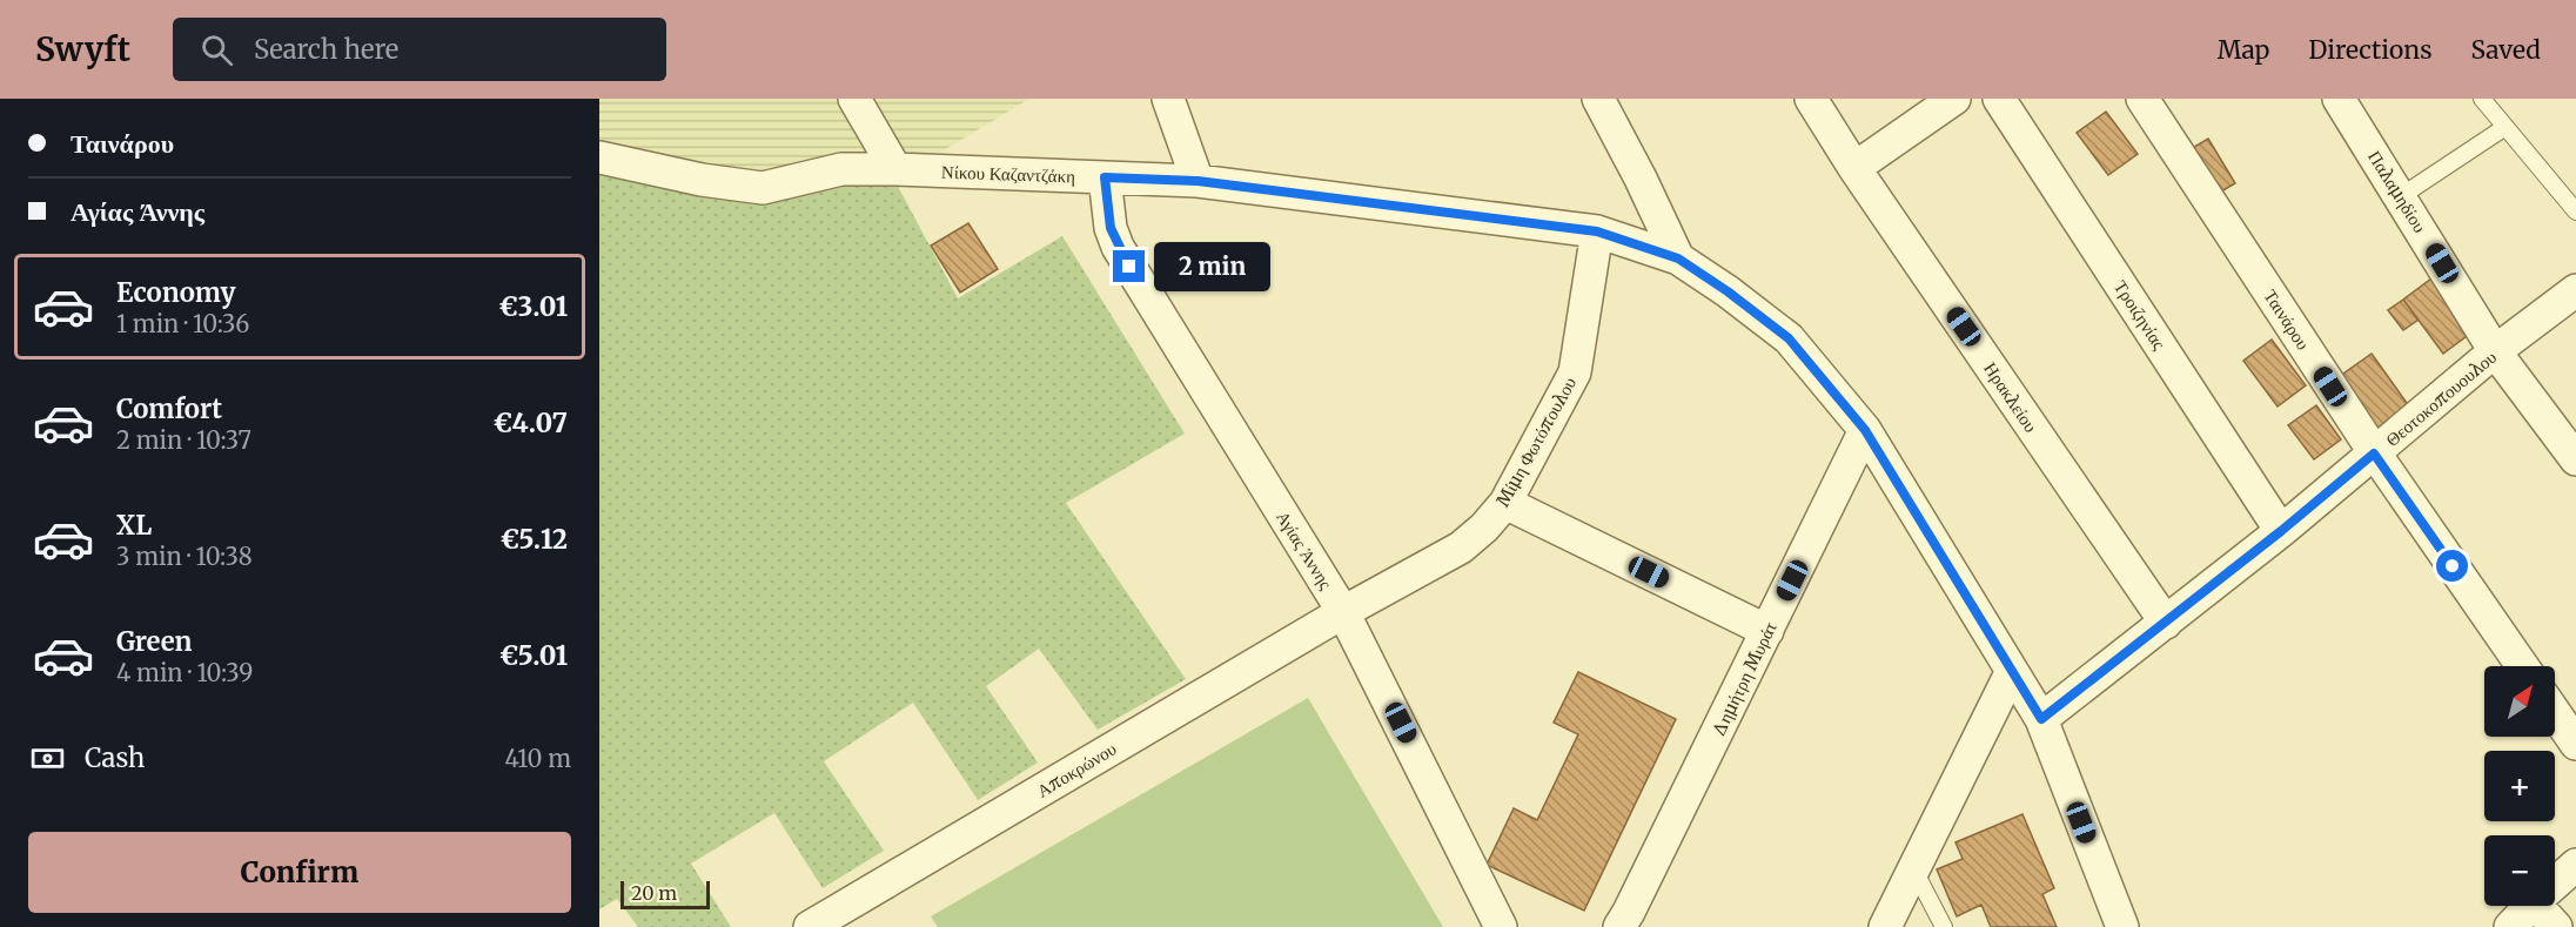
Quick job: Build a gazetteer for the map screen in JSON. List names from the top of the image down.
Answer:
{
  "streets": {
    "street": [
      "Νίκου Καζαντζάκη",
      "Παλαμηδίου",
      "Τροιζηνίας",
      "Ταινάρου",
      "Ηρακλείου",
      "Θεοτοκοπουουλου",
      "Μίμη Φωτόπουλου",
      "Αγίας Άννης",
      "Δημήτρη Μυράτ",
      "Αποκρώνου"
    ]
  },
  "crossings": [
    ["Νίκου Καζαντζάκη", "Θεοτοκοπουουλου"],
    ["Νίκου Καζαντζάκη", "Μίμη Φωτόπουλου"],
    ["Νίκου Καζαντζάκη", "Αγίας Άννης"],
    ["Νίκου Καζαντζάκη", "Δημήτρη Μυράτ"],
    ["Παλαμηδίου", "Θεοτοκοπουουλου"],
    ["Τροιζηνίας", "Θεοτοκοπουουλου"],
    ["Ταινάρου", "Θεοτοκοπουουλου"],
    ["Ηρακλείου", "Θεοτοκοπουουλου"],
    ["Μίμη Φωτόπουλου", "Αγίας Άννης"],
    ["Μίμη Φωτόπουλου", "Αποκρώνου"],
    ["Αγίας Άννης", "Αποκρώνου"]
  ],
  "scale_bar": "20 m",
  "north": "top right",
  "page": {
    "header": "Swyft",
    "search": "Search here",
    "nav": ["Map", "Directions", "Saved"],
    "banner": ["Ταινάρου", "Αγίας Άννης"],
    "bubble": "2 min",
    "list": [
      {
        "name": "Economy",
        "note": "1 min · 10:36",
        "value": "€3.01"
      },
      {
        "name": "Comfort",
        "note": "2 min · 10:37",
        "value": "€4.07"
      },
      {
        "name": "XL",
        "note": "3 min · 10:38",
        "value": "€5.12"
      },
      {
        "name": "Green",
        "note": "4 min · 10:39",
        "value": "€5.01"
      }
    ],
    "map_buttons": ["+", "−"],
    "pay": ["Cash", "410 m"],
    "buttons": "Confirm",
    "scale": "20 m"
  }
}
